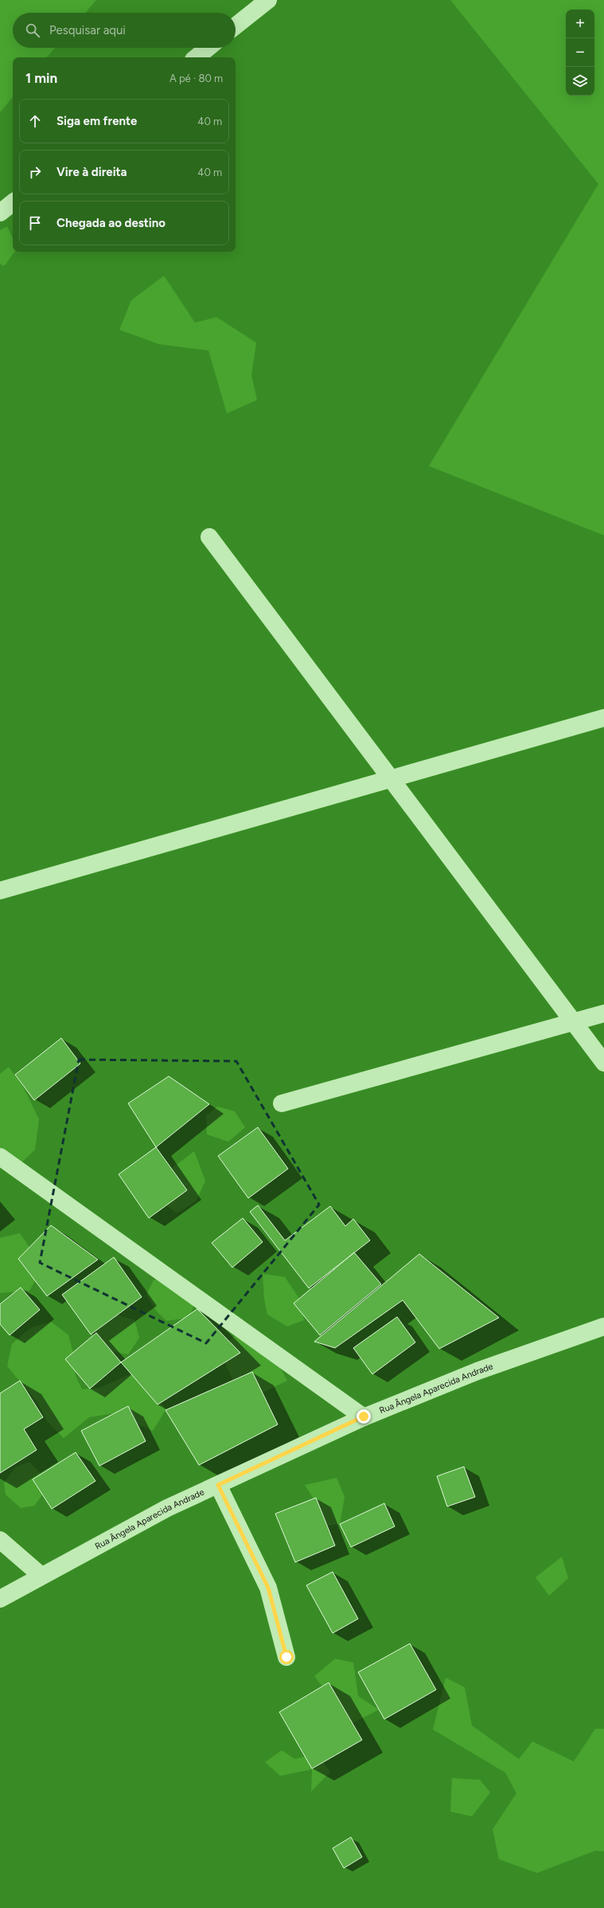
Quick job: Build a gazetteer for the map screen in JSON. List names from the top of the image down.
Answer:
{
  "streets": {
    "street": ["Rua Ângela Aparecida Andrade"]
  },
  "page": {
    "map_buttons": ["+", "−"],
    "search": "Pesquisar aqui",
    "heading": ["1 min", "A pé · 80 m"],
    "list": [
      ["Siga em frente", "40 m"],
      ["Vire à direita", "40 m"],
      "Chegada ao destino"
    ]
  }
}
